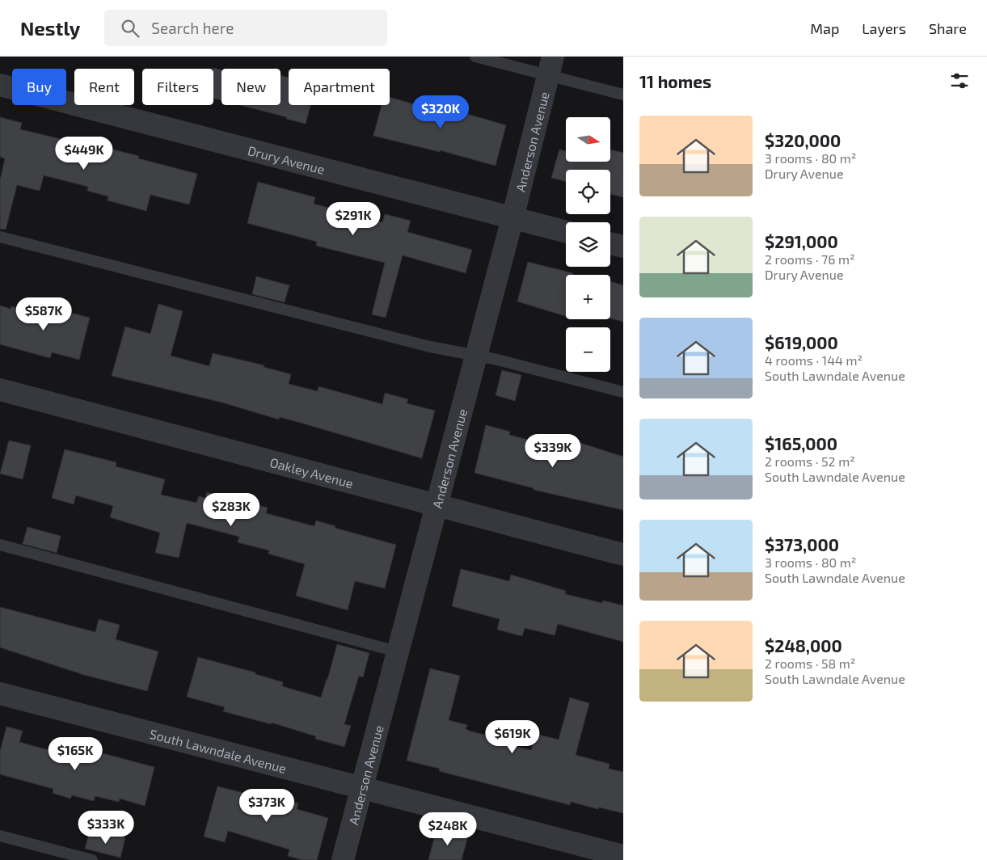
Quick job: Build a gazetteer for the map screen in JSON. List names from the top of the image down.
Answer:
{
  "streets": {
    "street": [
      "Anderson Avenue",
      "Drury Avenue",
      "Oakley Avenue",
      "South Lawndale Avenue"
    ]
  },
  "crossings": [
    ["Anderson Avenue", "Drury Avenue"],
    ["Anderson Avenue", "Oakley Avenue"],
    ["Anderson Avenue", "South Lawndale Avenue"]
  ],
  "north": "right",
  "page": {
    "header": "Nestly",
    "search": "Search here",
    "nav": ["Map", "Layers", "Share"],
    "heading": "11 homes",
    "chip": [
      "Buy",
      "Rent",
      "Filters",
      "New",
      "Apartment"
    ],
    "price": [
      "$320K",
      "$449K",
      "$291K",
      "$587K",
      "$339K",
      "$283K",
      "$619K",
      "$165K",
      "$373K",
      "$333K",
      "$248K"
    ],
    "list": [
      {
        "name": "$320,000",
        "note": "3 rooms · 80 m² · Drury Avenue"
      },
      {
        "name": "$291,000",
        "note": "2 rooms · 76 m² · Drury Avenue"
      },
      {
        "name": "$619,000",
        "note": "4 rooms · 144 m² · South Lawndale Avenue"
      },
      {
        "name": "$165,000",
        "note": "2 rooms · 52 m² · South Lawndale Avenue"
      },
      {
        "name": "$373,000",
        "note": "3 rooms · 80 m² · South Lawndale Avenue"
      },
      {
        "name": "$248,000",
        "note": "2 rooms · 58 m² · South Lawndale Avenue"
      }
    ],
    "map_buttons": ["+", "−"]
  }
}
